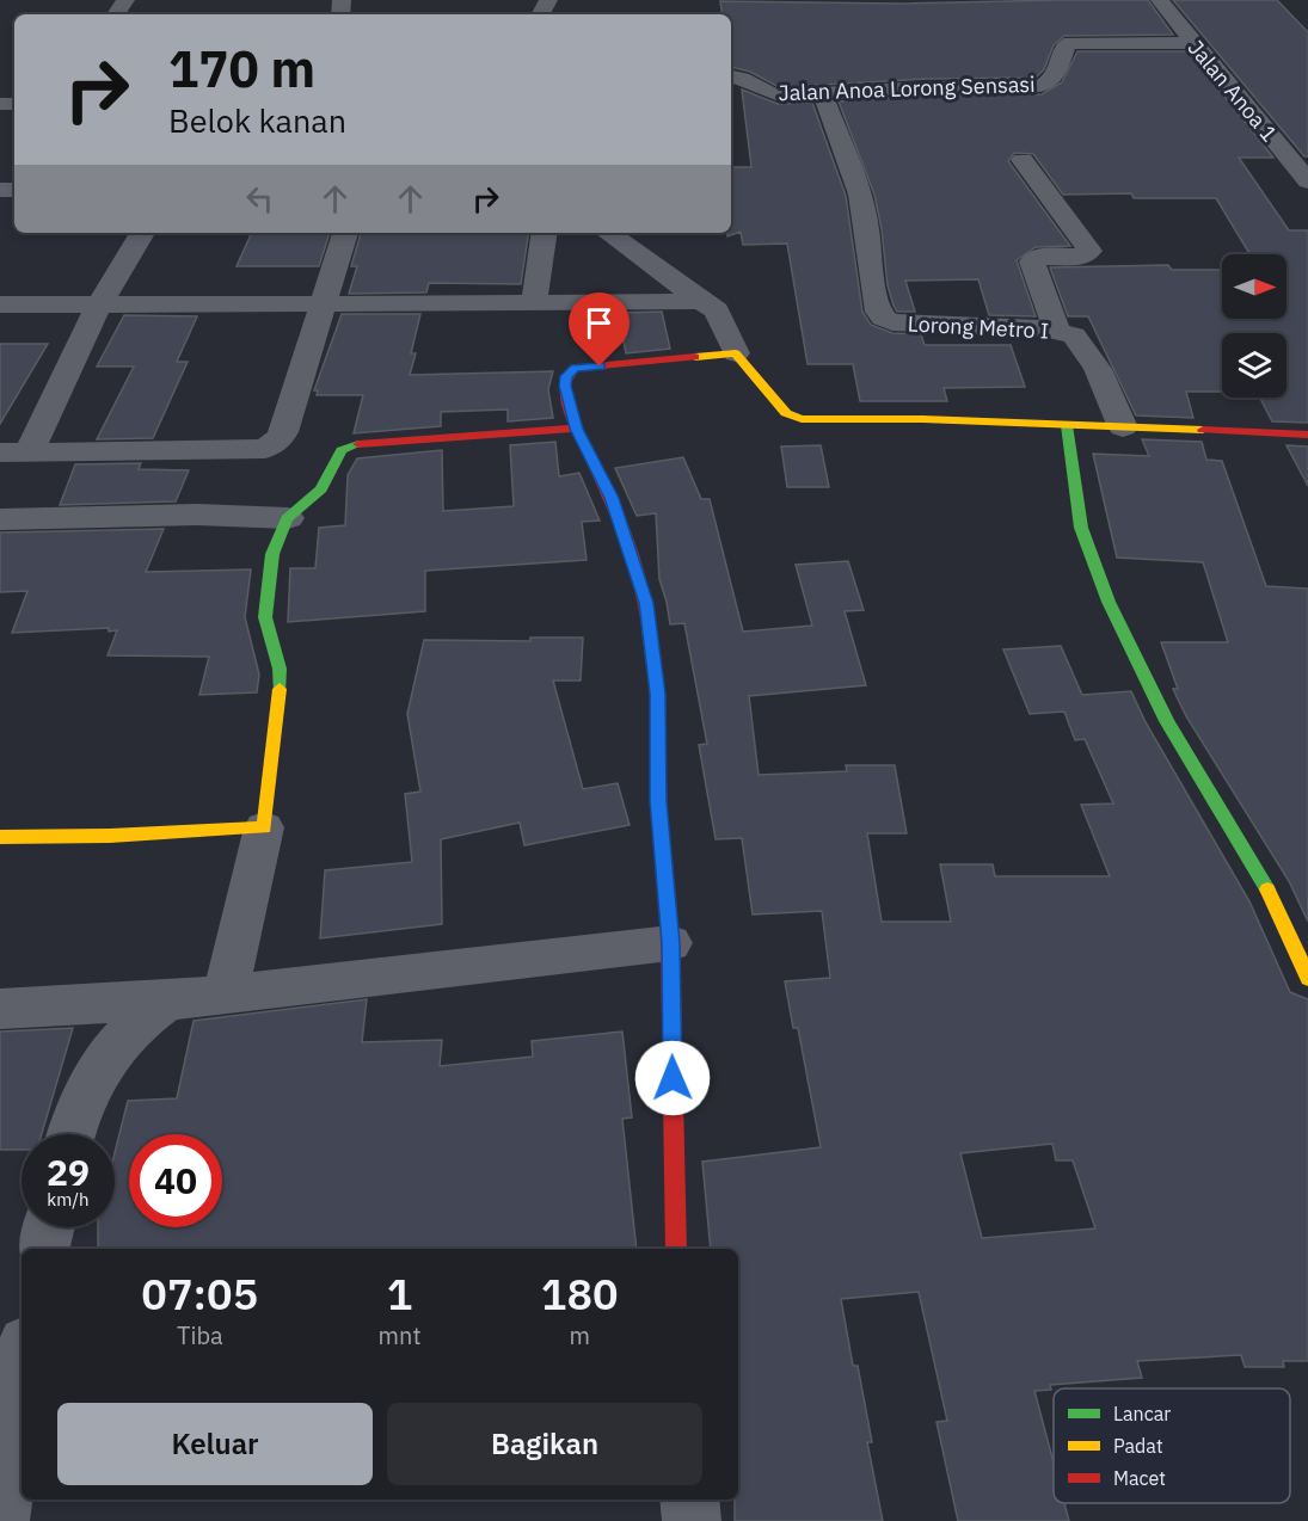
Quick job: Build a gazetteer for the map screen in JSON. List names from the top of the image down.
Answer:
{
  "streets": {
    "street": ["Jalan Anoa Lorong Sensasi", "Jalan Anoa 1", "Lorong Metro I"]
  },
  "crossings": [
    ["Jalan Anoa Lorong Sensasi", "Jalan Anoa 1"],
    ["Jalan Anoa Lorong Sensasi", "Lorong Metro I"]
  ],
  "legend": ["Lancar", "Padat", "Macet"],
  "north": "right",
  "page": {
    "turn": ["170 m", "Belok kanan"],
    "speed": "29 km/h",
    "limit": "40",
    "eta": [
      "07:05",
      "Tiba",
      "1",
      "mnt",
      "180",
      "m"
    ],
    "buttons": ["Keluar", "Bagikan"]
  }
}
